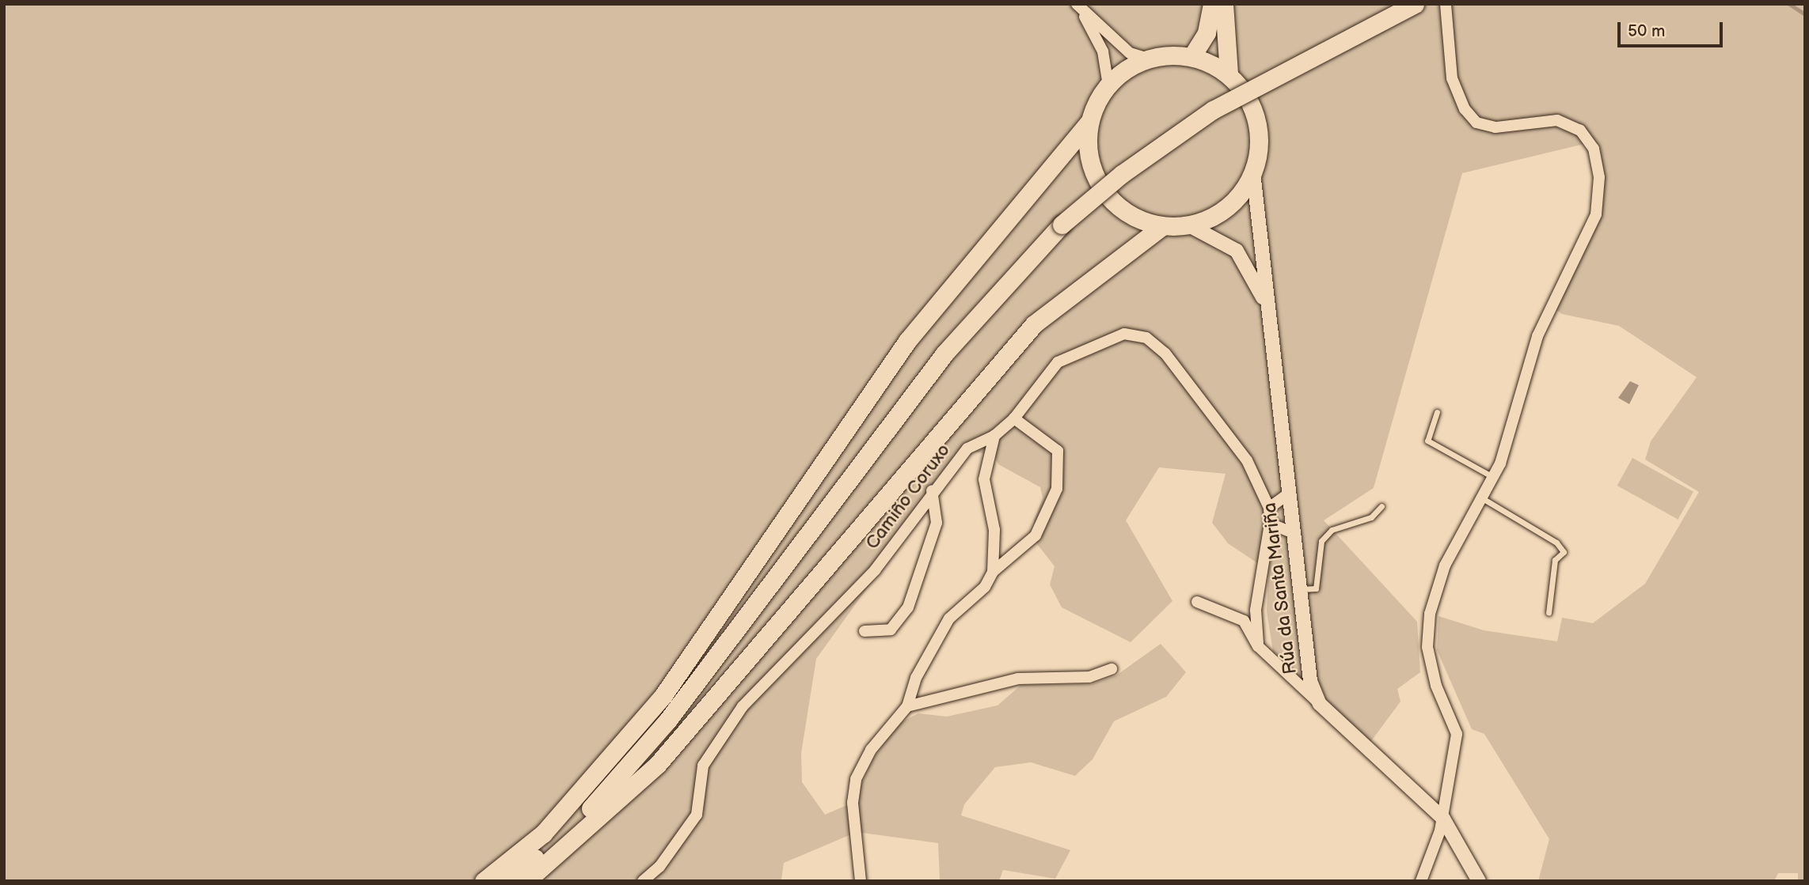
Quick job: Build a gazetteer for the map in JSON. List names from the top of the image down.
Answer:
{
  "streets": {
    "street": ["Camiño Coruxo", "Rúa da Santa Mariña"]
  },
  "scale_bar": "50 m"
}
